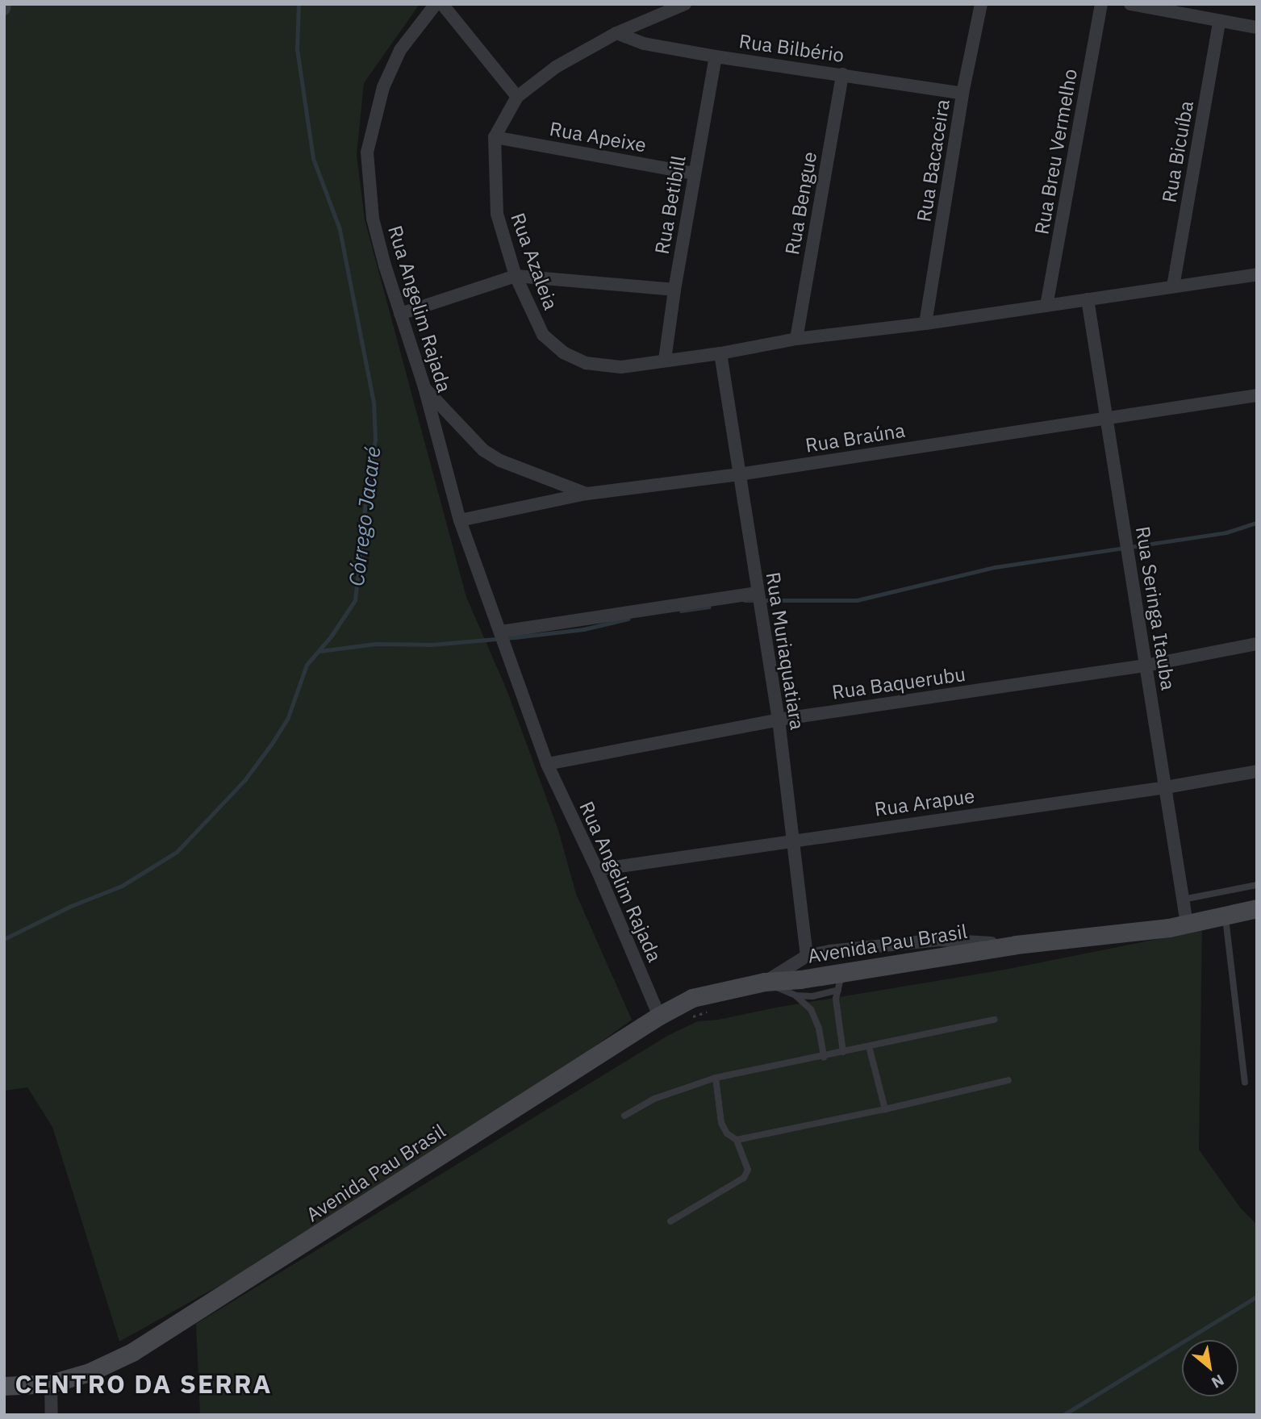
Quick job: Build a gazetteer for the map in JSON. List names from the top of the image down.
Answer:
{
  "streets": {
    "main road": ["Avenida Pau Brasil"],
    "street": [
      "Rua Bilbério",
      "Rua Apeixe",
      "Rua Breu Vermelho",
      "Rua Bicuíba",
      "Rua Bacaceira",
      "Rua Bengue",
      "Rua Betibill",
      "Rua Azaleia",
      "Rua Angelim Rajada",
      "Rua Braúna",
      "Rua Seringa Itauba",
      "Rua Muriaquatiara",
      "Rua Baquerubu",
      "Rua Arapue"
    ]
  },
  "crossings": [
    ["Rua Bilbério", "Rua Bacaceira"],
    ["Rua Bilbério", "Rua Bengue"],
    ["Rua Bilbério", "Rua Betibill"],
    ["Rua Apeixe", "Rua Betibill"],
    ["Rua Apeixe", "Rua Azaleia"],
    ["Rua Breu Vermelho", "Rua Azaleia"],
    ["Rua Bicuíba", "Rua Azaleia"],
    ["Rua Bacaceira", "Rua Azaleia"],
    ["Rua Bengue", "Rua Azaleia"],
    ["Rua Betibill", "Rua Azaleia"],
    ["Rua Azaleia", "Rua Seringa Itauba"],
    ["Rua Azaleia", "Rua Muriaquatiara"],
    ["Rua Angelim Rajada", "Rua Braúna"],
    ["Rua Angelim Rajada", "Rua Baquerubu"],
    ["Rua Angelim Rajada", "Rua Arapue"],
    ["Rua Angelim Rajada", "Avenida Pau Brasil"],
    ["Rua Braúna", "Rua Seringa Itauba"],
    ["Rua Braúna", "Rua Muriaquatiara"],
    ["Rua Seringa Itauba", "Rua Baquerubu"],
    ["Rua Seringa Itauba", "Rua Arapue"],
    ["Rua Seringa Itauba", "Avenida Pau Brasil"],
    ["Rua Muriaquatiara", "Rua Baquerubu"],
    ["Rua Muriaquatiara", "Rua Arapue"],
    ["Rua Muriaquatiara", "Avenida Pau Brasil"]
  ],
  "districts": ["CENTRO DA SERRA"],
  "water": ["Córrego Jacaré"],
  "north": "bottom right"
}
